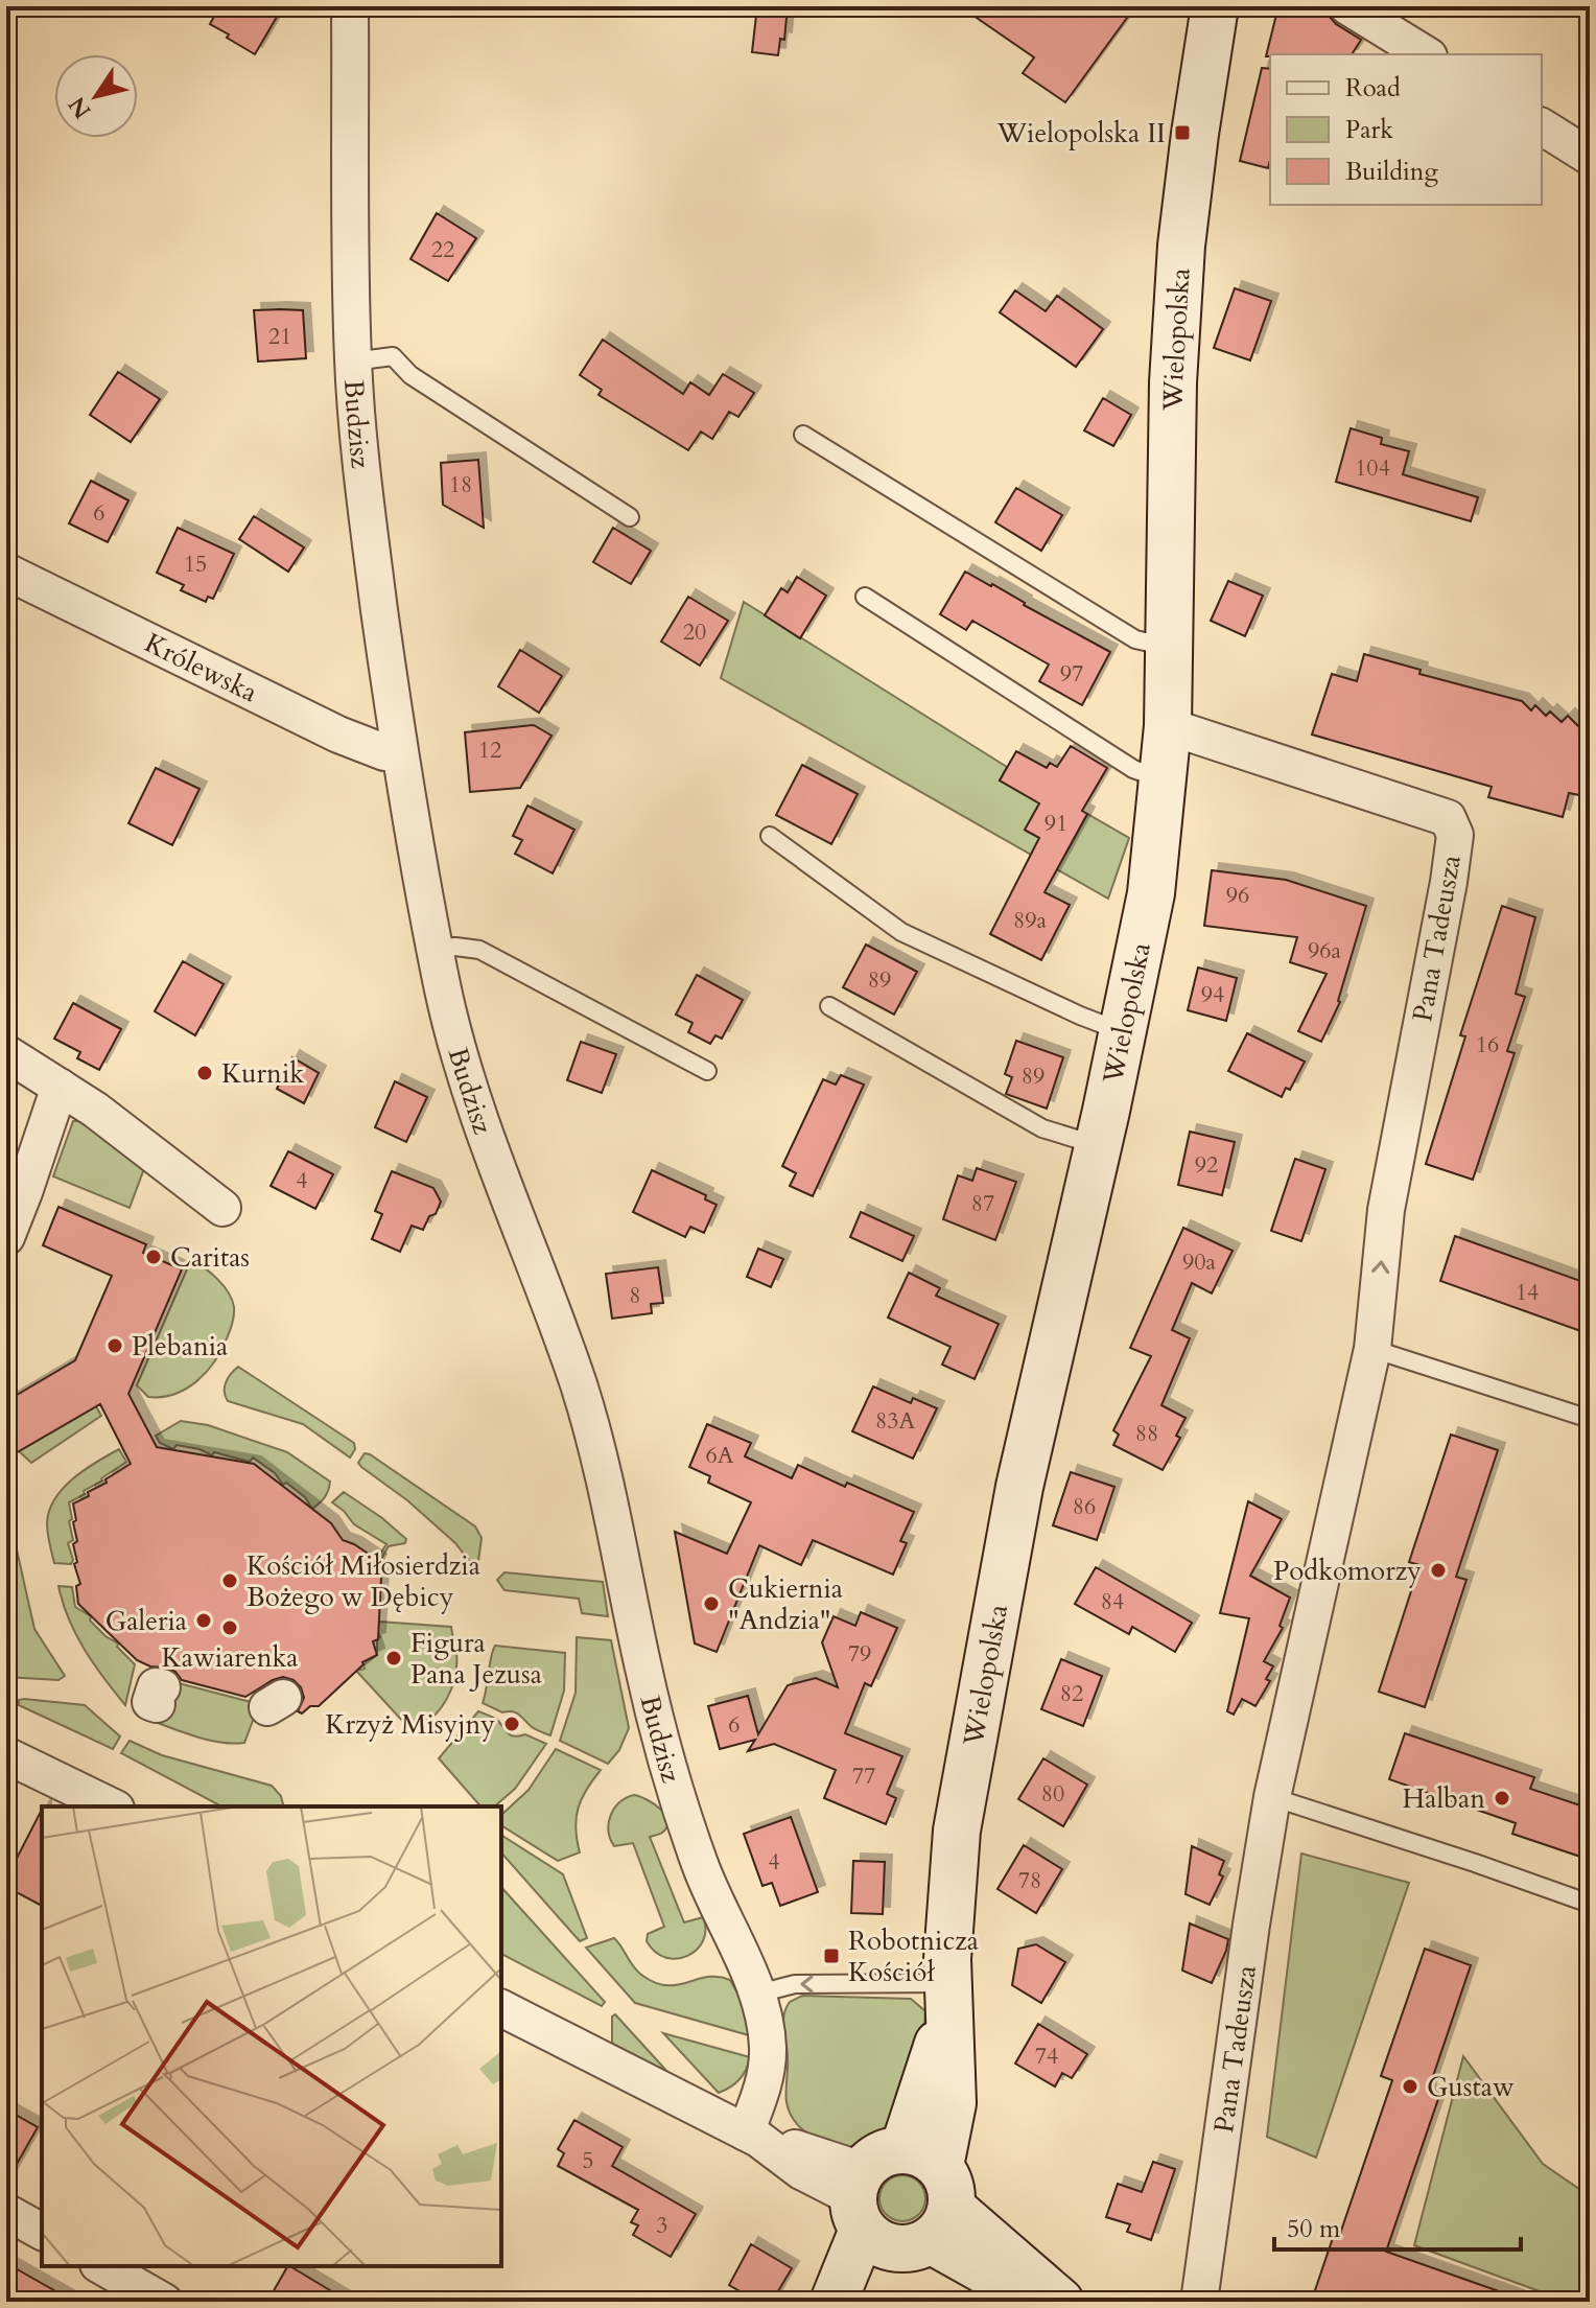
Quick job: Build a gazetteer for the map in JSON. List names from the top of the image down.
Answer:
{
  "streets": {
    "street": [
      "Wielopolska",
      "Budzisz",
      "Królewska",
      "Pana Tadeusza"
    ]
  },
  "crossings": [
    ["Wielopolska", "Pana Tadeusza"],
    ["Budzisz", "Królewska"]
  ],
  "places": {
    "transit": ["Wielopolska II", "Robotnicza Kościół"],
    "other": [
      "Kurnik",
      "Caritas",
      "Plebania",
      "Podkomorzy",
      "Kościół Miłosierdzia Bożego w Dębicy",
      "Cukiernia \"Andzia\"",
      "Galeria",
      "Kawiarenka",
      "Figura Pana Jezusa",
      "Krzyż Misyjny",
      "Halban",
      "Gustaw"
    ]
  },
  "house_numbers": [
    "22",
    "21",
    "104",
    "18",
    "6",
    "15",
    "20",
    "97",
    "12",
    "91",
    "96",
    "89a",
    "96a",
    "89",
    "94",
    "16",
    "89",
    "92",
    "4",
    "87",
    "90a",
    "14",
    "8",
    "83A",
    "88",
    "6A",
    "86",
    "84",
    "79",
    "82",
    "6",
    "77",
    "80",
    "4",
    "78",
    "74",
    "5",
    "3"
  ],
  "legend": ["Road", "Park", "Building"],
  "scale_bar": "50 m",
  "north": "bottom left"
}
